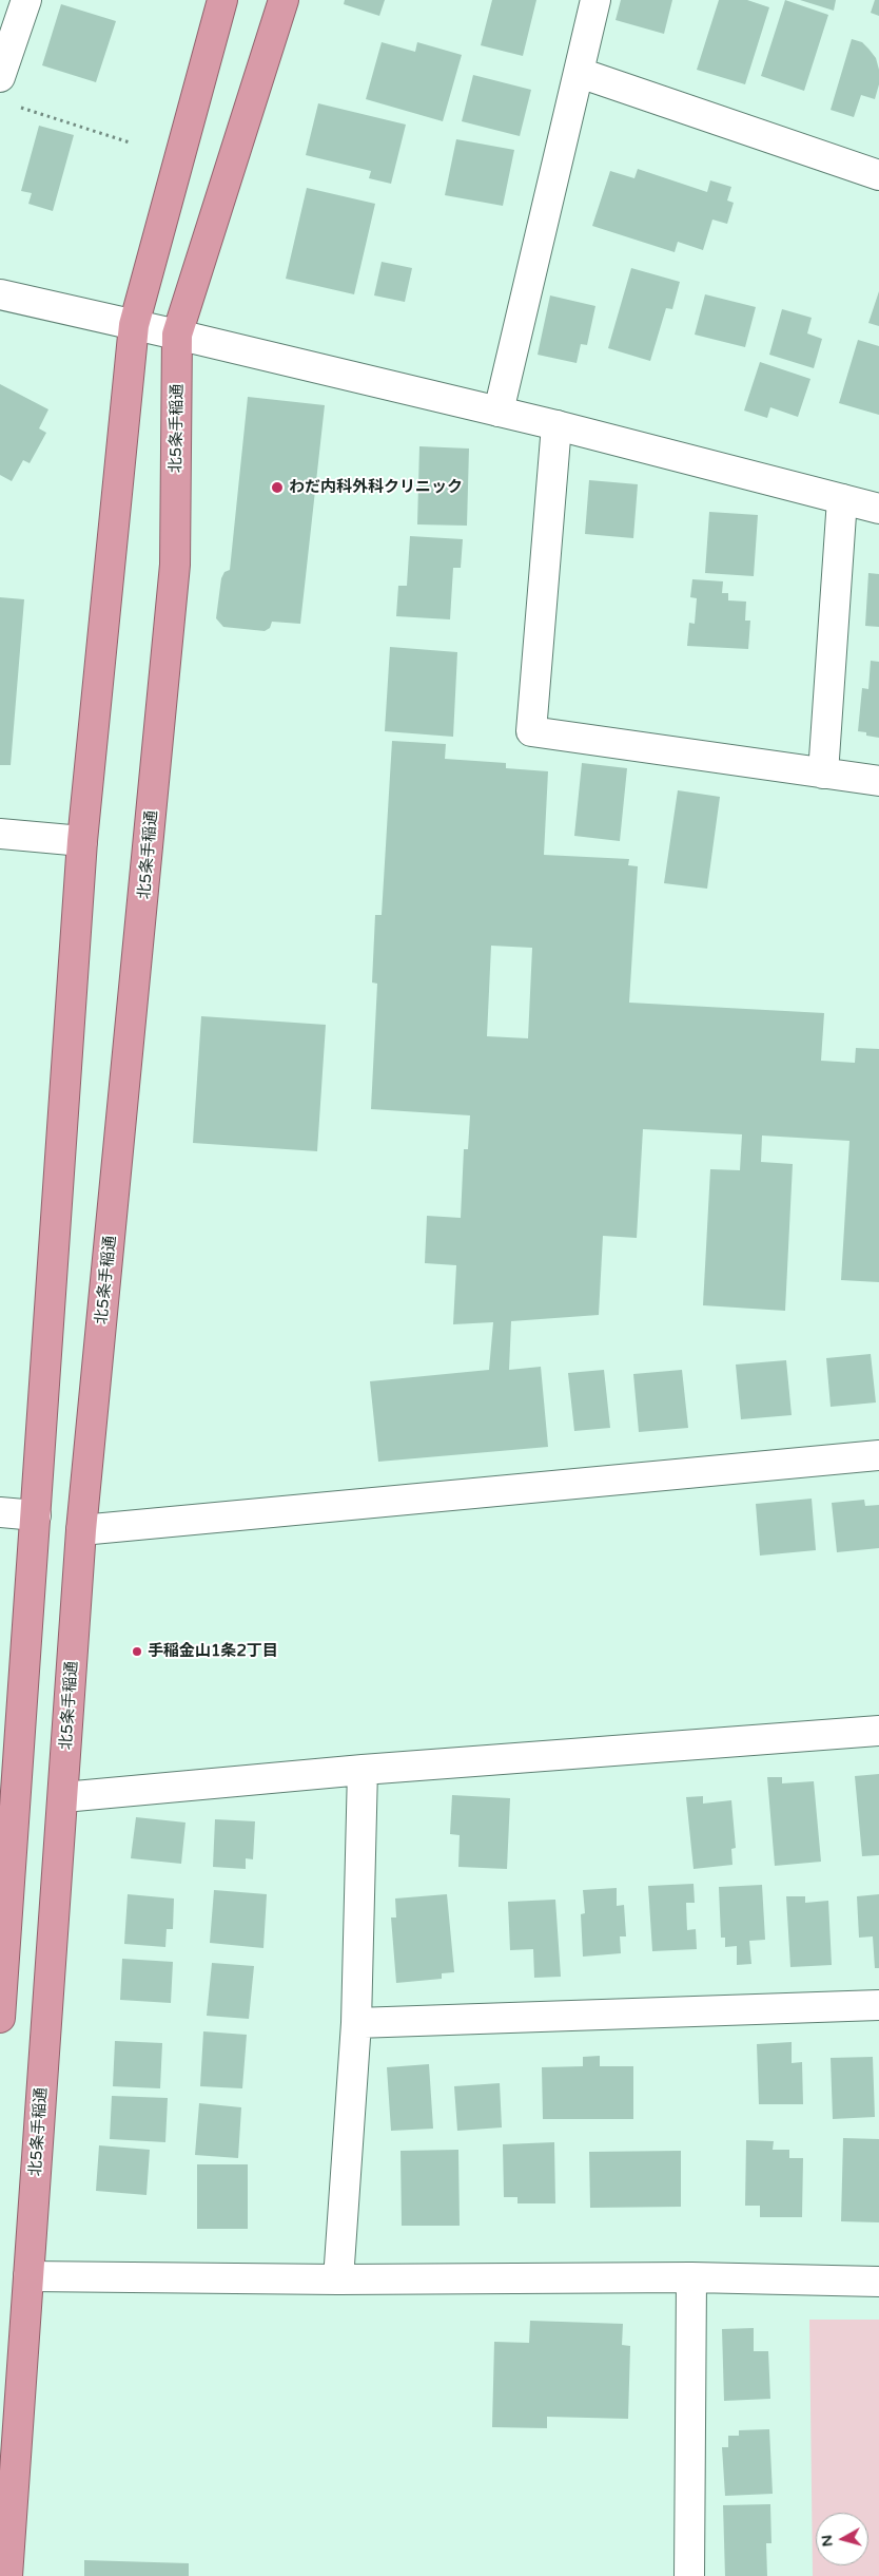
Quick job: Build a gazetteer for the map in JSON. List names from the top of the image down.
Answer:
{
  "streets": {
    "highway": ["北5条手稲通"]
  },
  "places": ["わだ内科外科クリニック", "手稲金山1条2丁目"],
  "north": "left"
}
